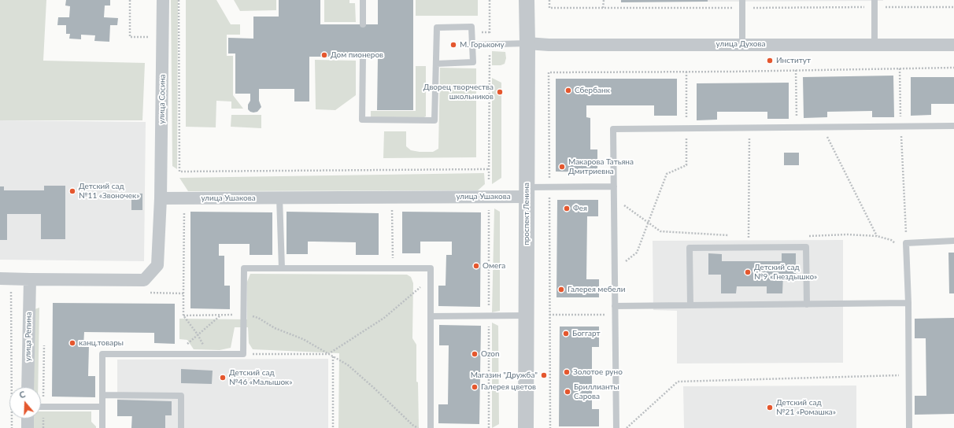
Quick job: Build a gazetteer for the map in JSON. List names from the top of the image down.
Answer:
{
  "streets": {
    "street": [
      "улица Духова",
      "улица Сосина",
      "улица Ушакова",
      "проспект Ленина",
      "улица Репина"
    ]
  },
  "crossings": [
    ["улица Духова", "проспект Ленина"],
    ["улица Сосина", "улица Ушакова"],
    ["улица Ушакова", "проспект Ленина"]
  ],
  "places": [
    "М. Горькому",
    "Дом пионеров",
    "Институт",
    "Сбербанк",
    "Дворец творчества школьников",
    "Макарова Татьяна Дмитриевна",
    "Детский сад №11 «Звоночек»",
    "Фея",
    "Омега",
    "Детский сад №9 «Гнездышко»",
    "Галерея мебели",
    "Боггарт",
    "канц.товары",
    "Ozon",
    "Золотое руно",
    "Магазин \"Дружба\"",
    "Детский сад №46 «Малышок»",
    "Галерея цветов",
    "Бриллианты Сарова",
    "Детский сад №21 «Ромашка»"
  ],
  "north": "top"
}
